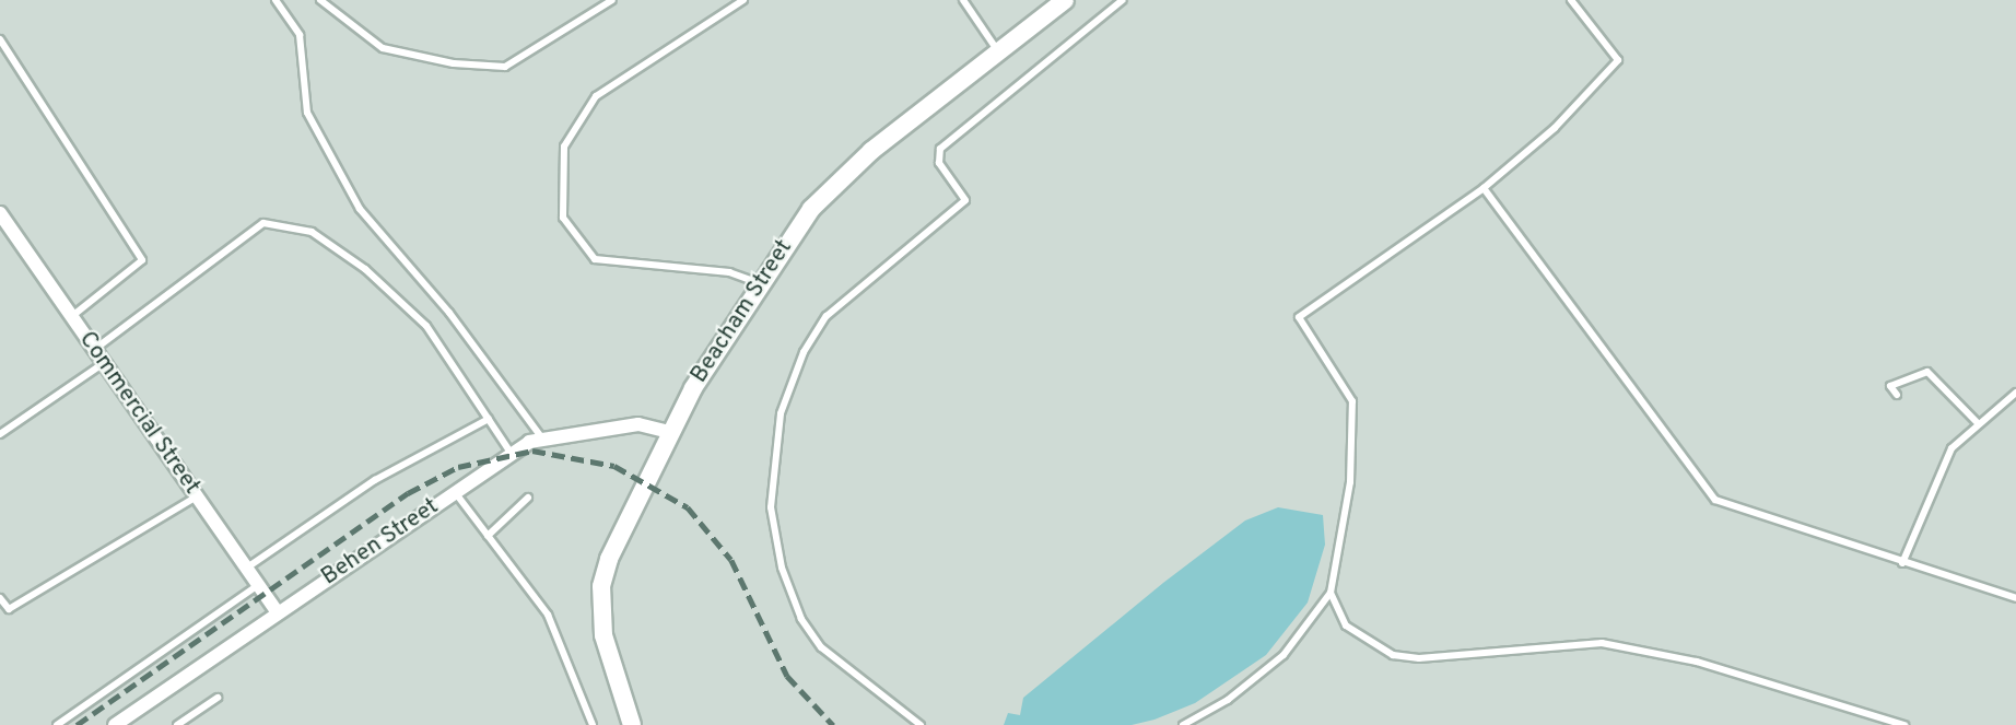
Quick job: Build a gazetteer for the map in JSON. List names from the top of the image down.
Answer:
{
  "streets": {
    "main road": ["Beacham Street"],
    "street": ["Commercial Street", "Behen Street"]
  },
  "crossings": [
    ["Beacham Street", "Behen Street"],
    ["Commercial Street", "Behen Street"]
  ]
}
